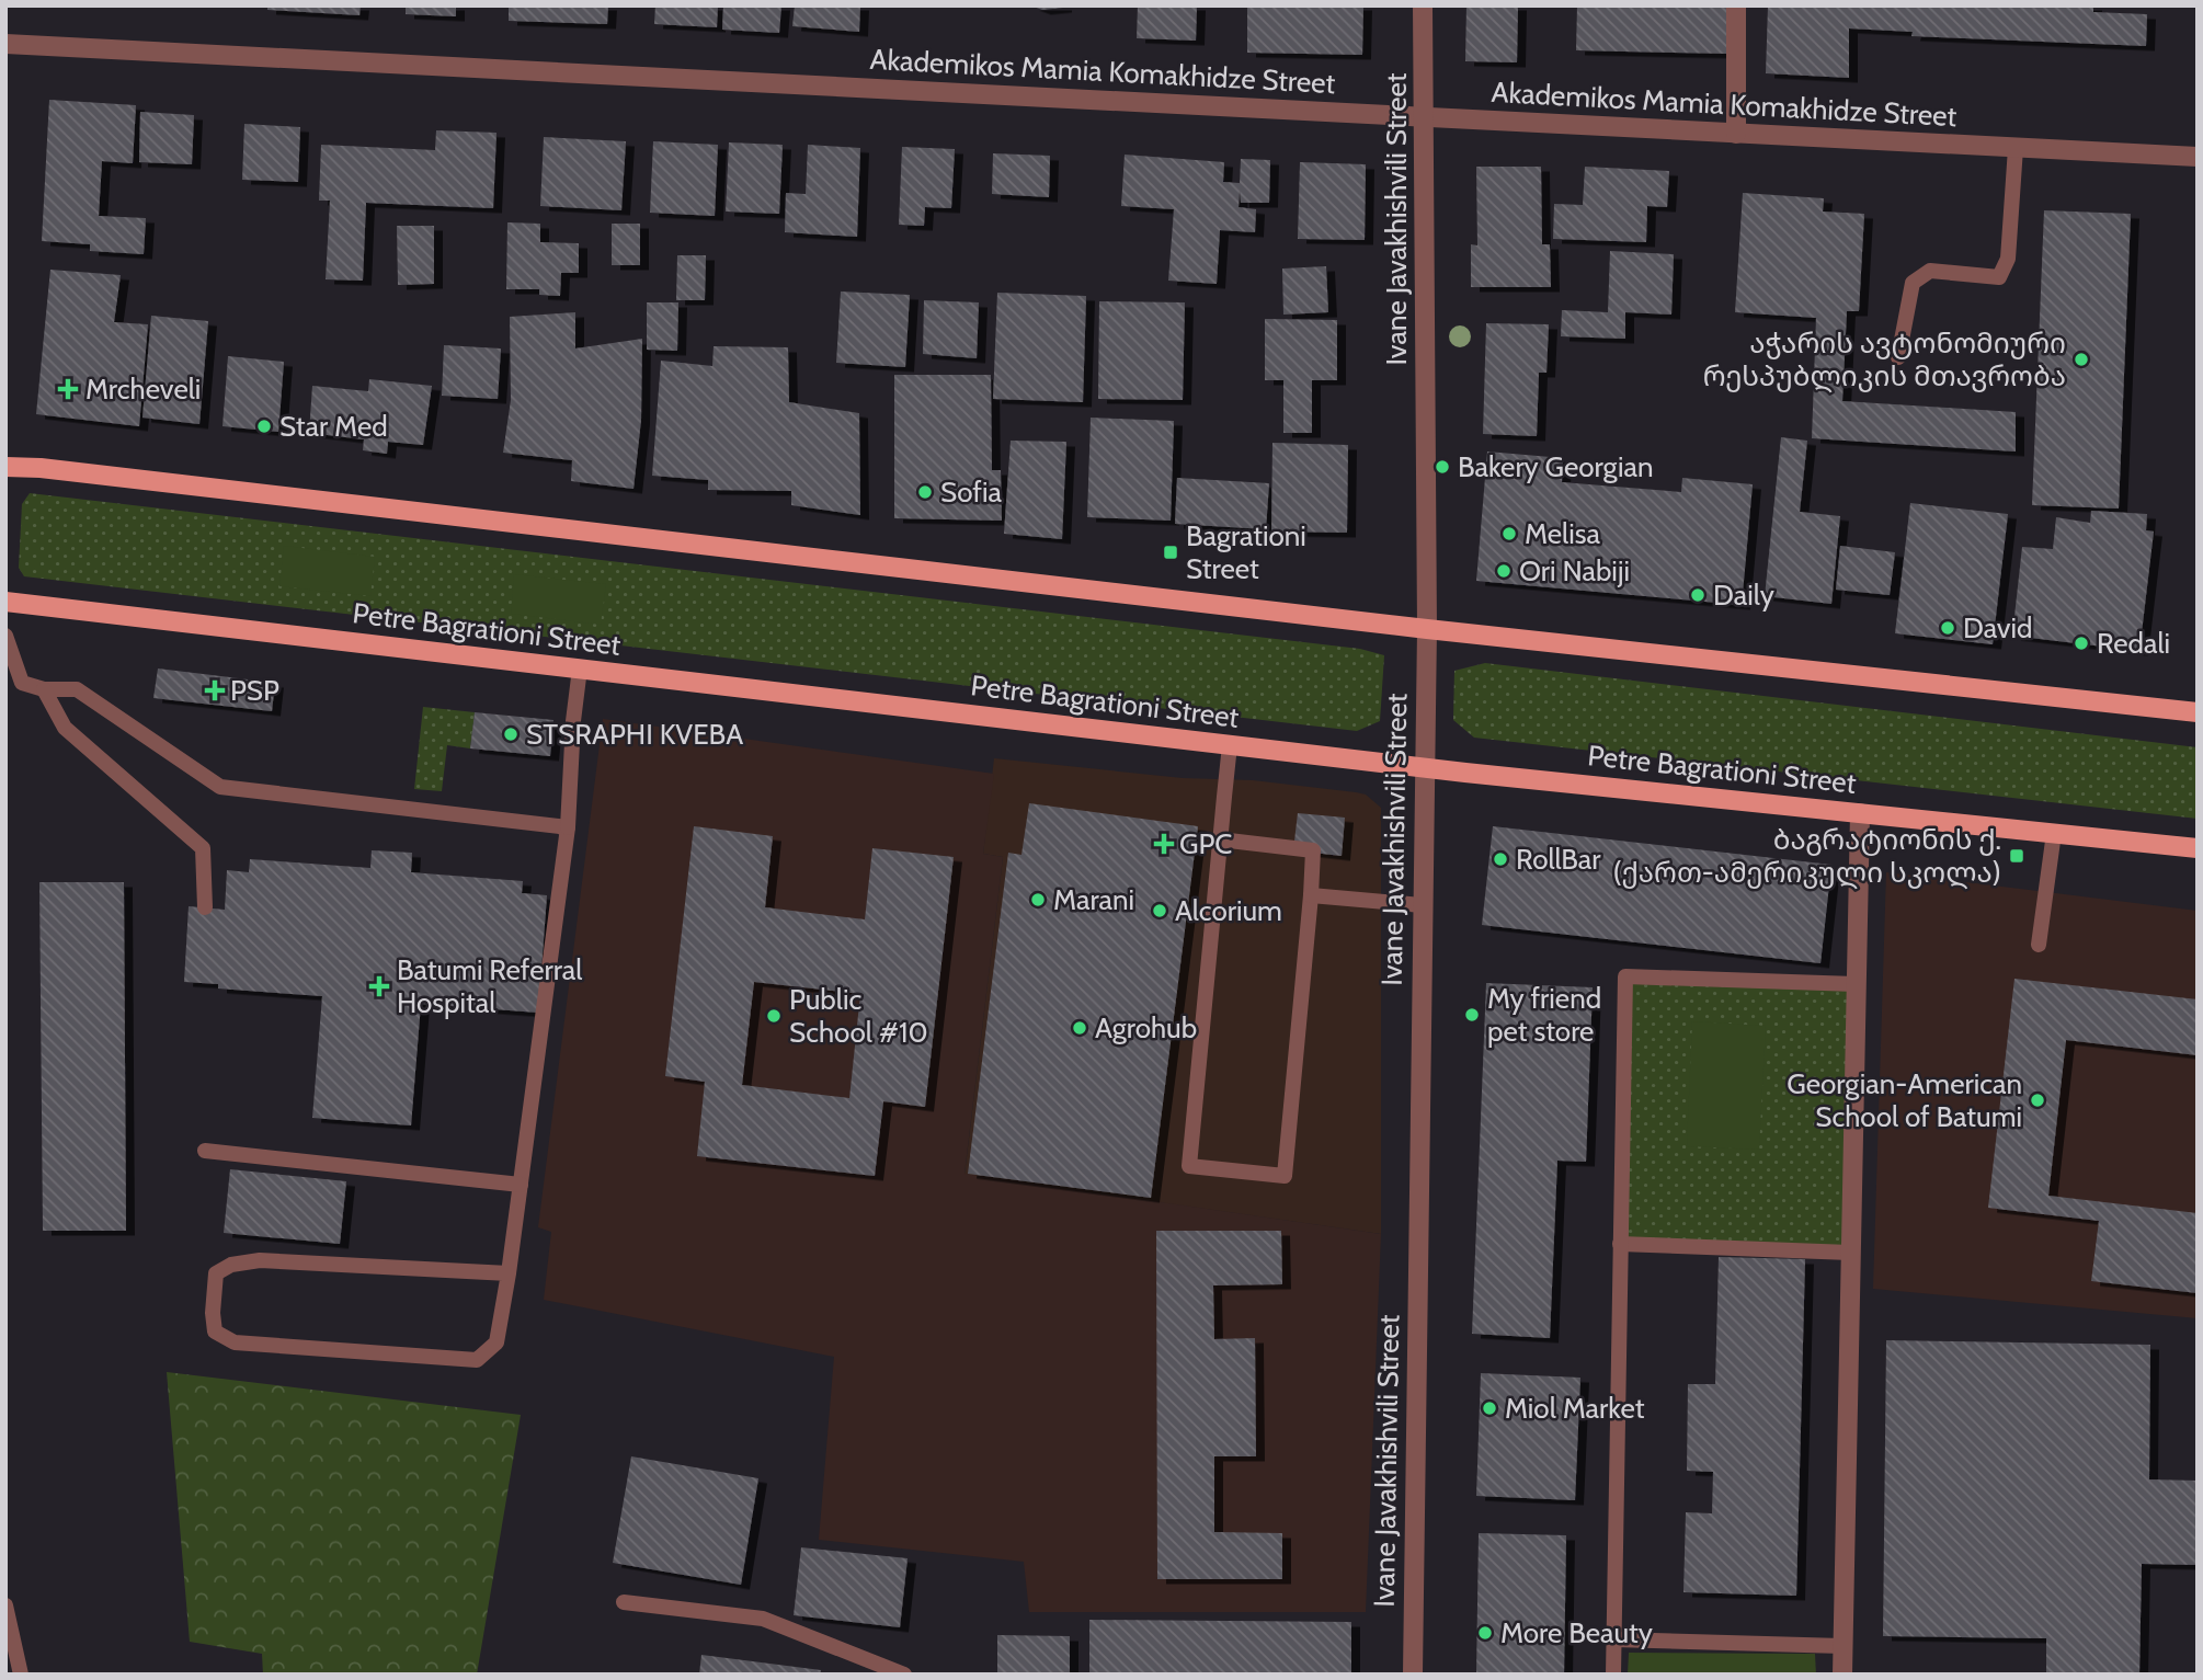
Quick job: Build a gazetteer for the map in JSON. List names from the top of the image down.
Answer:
{
  "streets": {
    "main road": ["Petre Bagrationi Street"],
    "street": ["Akademikos Mamia Komakhidze Street", "Ivane Javakhishvili Street"]
  },
  "crossings": [
    ["Akademikos Mamia Komakhidze Street", "Ivane Javakhishvili Street"],
    ["Ivane Javakhishvili Street", "Petre Bagrationi Street"]
  ],
  "places": {
    "other": [
      "აჭარის ავტონომიური რესპუბლიკის მთავრობა",
      "Star Med",
      "Bakery Georgian",
      "Sofia",
      "Melisa",
      "Ori Nabiji",
      "Daily",
      "David",
      "Redali",
      "STSRAPHI KVEBA",
      "RollBar",
      "Marani",
      "Alcorium",
      "My friend pet store",
      "Public School #10",
      "Agrohub",
      "Georgian-American School of Batumi",
      "Miol Market",
      "More Beauty"
    ],
    "health": [
      "Mrcheveli",
      "PSP",
      "GPC",
      "Batumi Referral Hospital"
    ],
    "transit": ["Bagrationi Street", "ბაგრატიონის ქ. (ქართ-ამერიკული სკოლა)"]
  }
}
